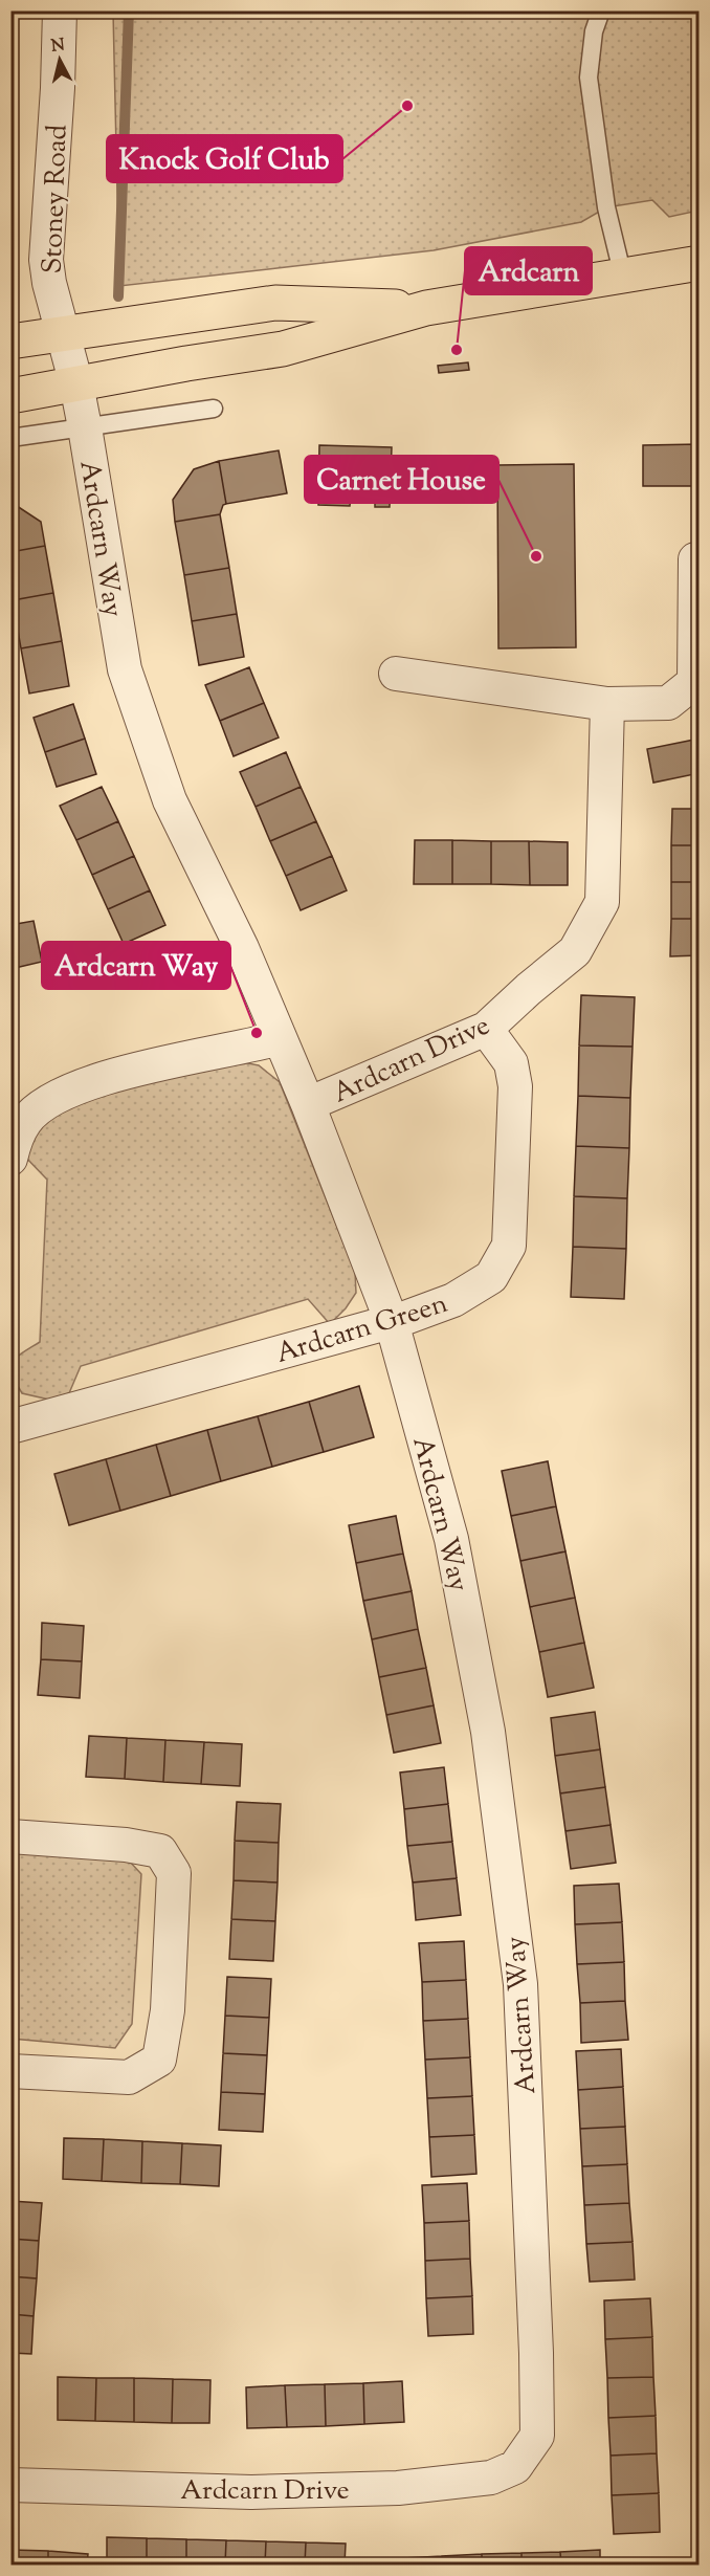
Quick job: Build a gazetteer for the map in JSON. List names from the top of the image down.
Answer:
{
  "streets": {
    "street": [
      "Stoney Road",
      "Ardcarn Way",
      "Ardcarn Drive",
      "Ardcarn Green"
    ]
  },
  "crossings": [
    ["Stoney Road", "Ardcarn Way"],
    ["Ardcarn Way", "Ardcarn Drive"],
    ["Ardcarn Way", "Ardcarn Green"],
    ["Ardcarn Drive", "Ardcarn Green"]
  ],
  "places": [
    "Knock Golf Club",
    "Ardcarn",
    "Carnet House",
    "Ardcarn Way"
  ],
  "north": "top"
}
